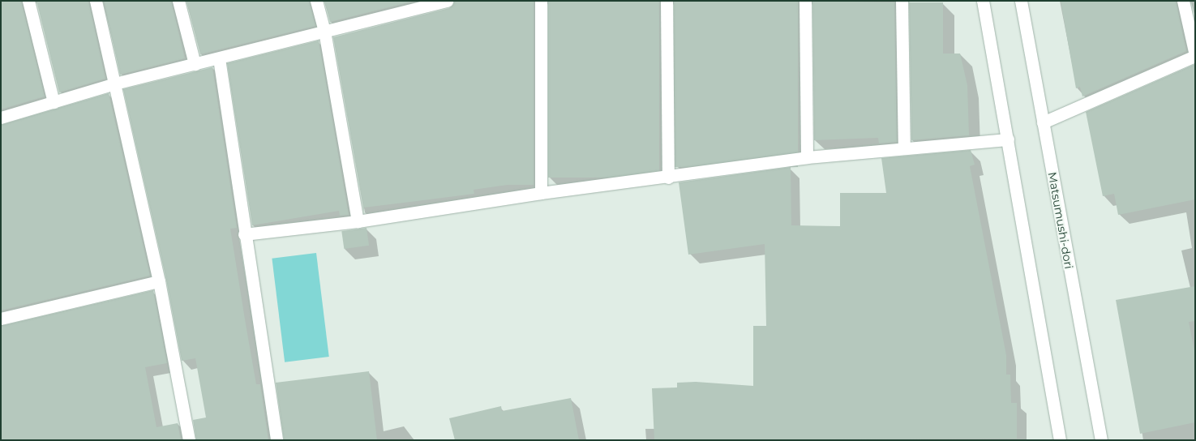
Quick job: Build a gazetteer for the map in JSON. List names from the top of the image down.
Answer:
{
  "streets": {
    "street": ["Matsumushi-dori"]
  }
}
